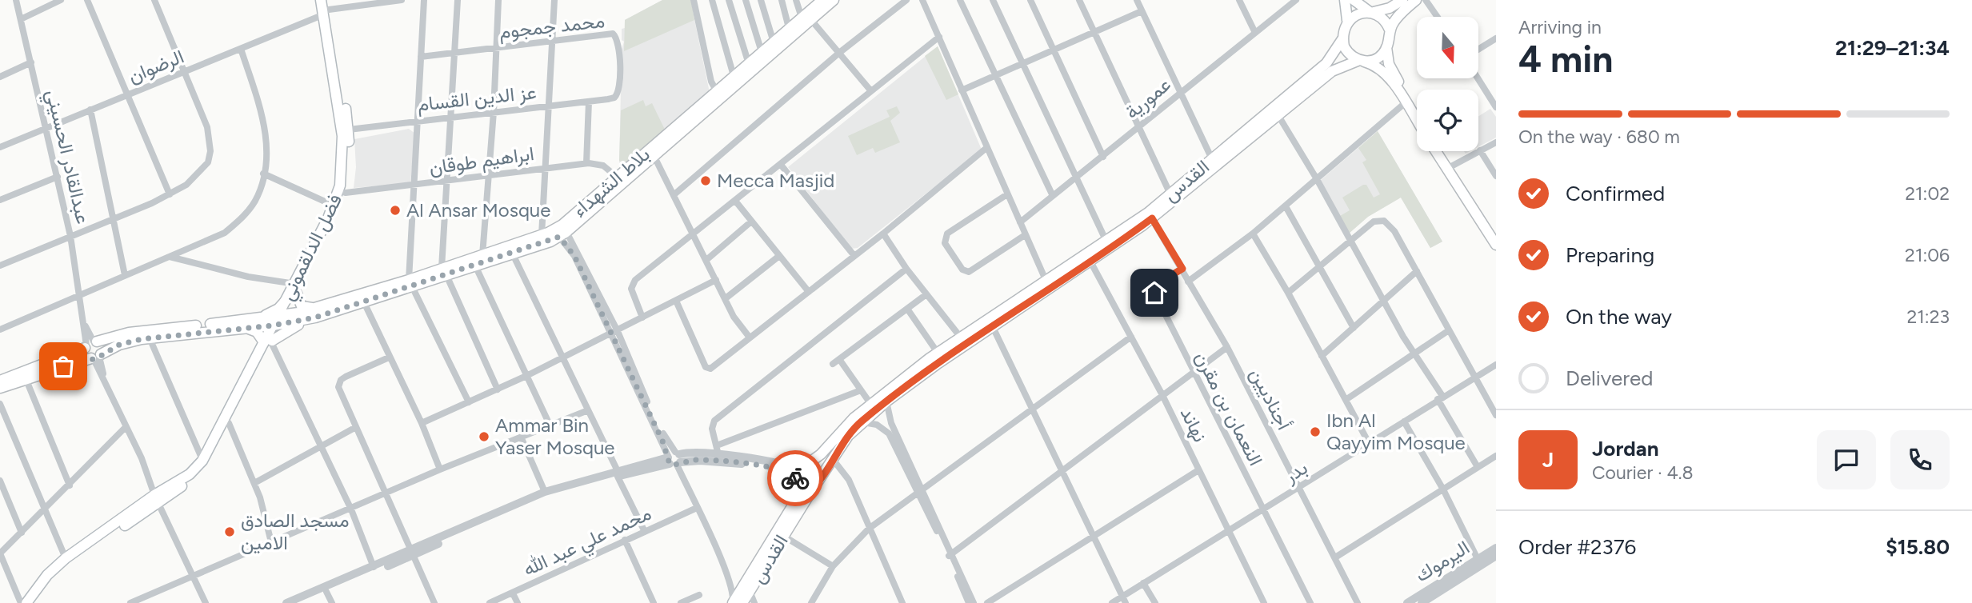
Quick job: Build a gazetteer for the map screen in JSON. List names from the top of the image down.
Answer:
{
  "streets": {
    "main road": ["القدس", "بلاط الشهداء", "فضل الدلقموني"],
    "street": [
      "محمد جمجوم",
      "الرضوان",
      "عز الدين القسام",
      "عمورية",
      "عبدالقادر الحسيني",
      "ابراهيم طوقان",
      "أجناديين",
      "النعمان بن مقرن",
      "نهاند",
      "بدر",
      "محمد علي عبد الله",
      "اليرموك"
    ]
  },
  "crossings": [
    ["محمد جمجوم", "عز الدين القسام"],
    ["الرضوان", "عبدالقادر الحسيني"],
    ["الرضوان", "فضل الدلقموني"],
    ["عز الدين القسام", "فضل الدلقموني"],
    ["عبدالقادر الحسيني", "بلاط الشهداء"],
    ["ابراهيم طوقان", "بلاط الشهداء"],
    ["ابراهيم طوقان", "فضل الدلقموني"],
    ["القدس", "أجناديين"],
    ["القدس", "نهاند"],
    ["بلاط الشهداء", "فضل الدلقموني"],
    ["أجناديين", "النعمان بن مقرن"],
    ["أجناديين", "بدر"],
    ["النعمان بن مقرن", "بدر"],
    ["نهاند", "بدر"]
  ],
  "places": [
    "Mecca Masjid",
    "Al Ansar Mosque",
    "Ibn Al Qayyim Mosque",
    "Ammar Bin Yaser Mosque",
    "مسجد الصادق الامين"
  ],
  "north": "bottom",
  "page": {
    "heading": ["4 min", "Arriving in", "21:29–21:34"],
    "panel": [
      "Jordan",
      "Courier · 4.8",
      "Order #2376",
      "$15.80"
    ],
    "bar": "On the way · 680 m",
    "list": [
      ["Confirmed", "21:02"],
      ["Preparing", "21:06"],
      ["On the way", "21:23"],
      "Delivered"
    ],
    "round": "J"
  }
}
